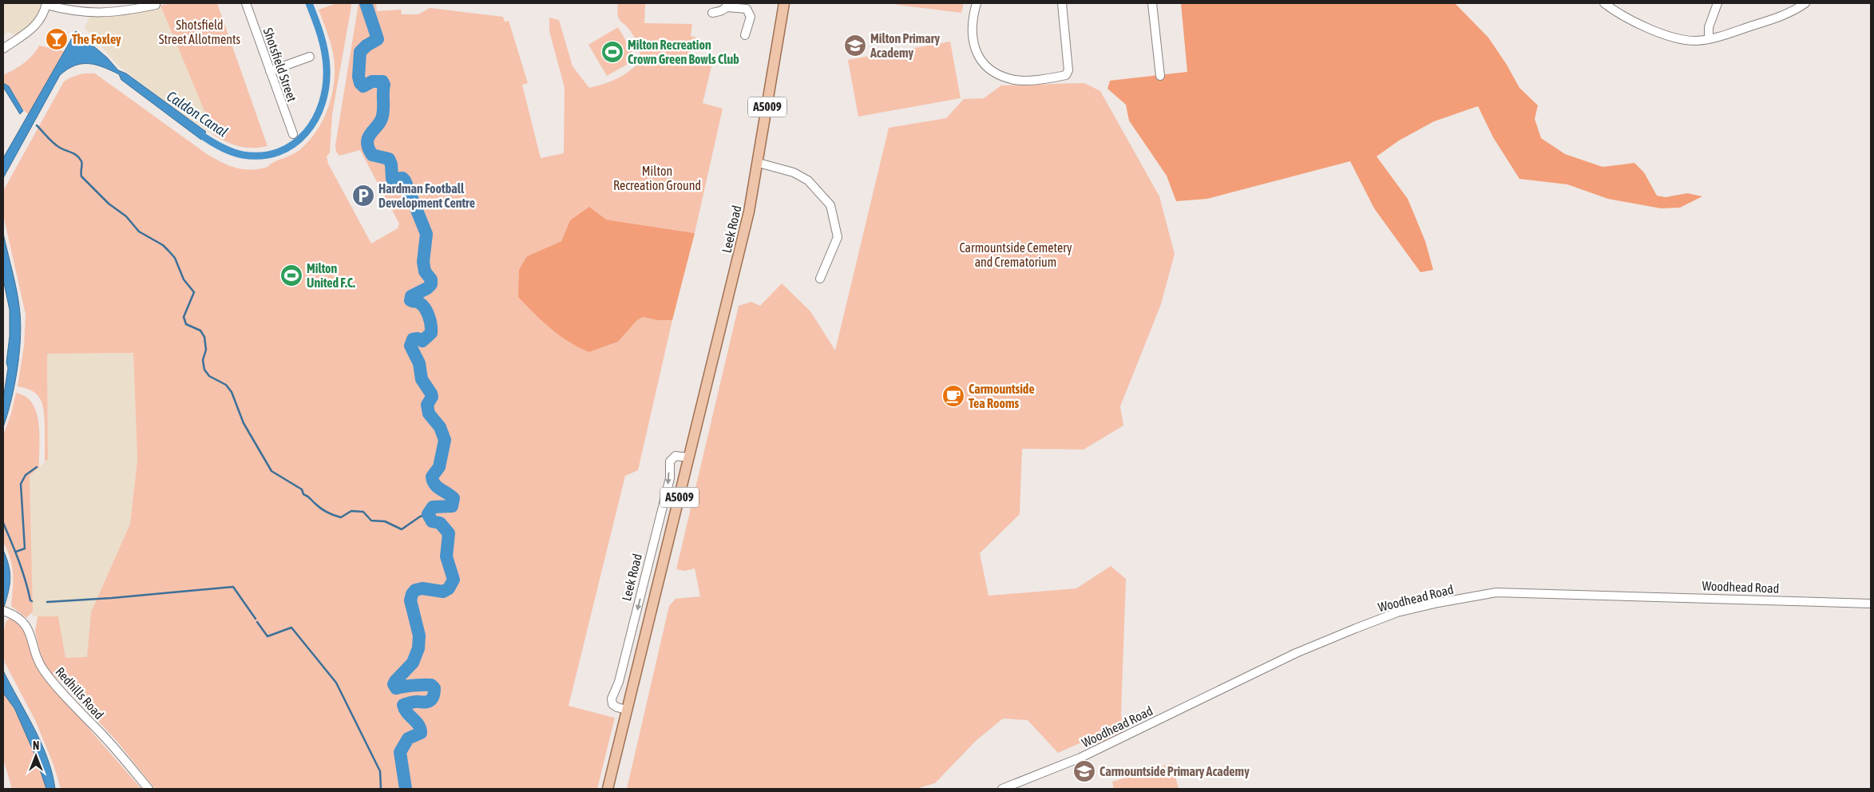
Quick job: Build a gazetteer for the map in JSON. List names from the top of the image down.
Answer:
{
  "streets": {
    "main road": ["A5009", "Leek Road"],
    "street": ["Shotsfield Street", "Woodhead Road", "Redhills Road"]
  },
  "water": ["Caldon Canal"],
  "parks": ["Shotsfield Street Allotments", "Milton Recreation Ground", "Carmountside Cemetery and Crematorium"],
  "places": {
    "bar": ["The Foxley"],
    "school or university": ["Milton Primary Academy", "Carmountside Primary Academy"],
    "sports": ["Milton Recreation Crown Green Bowls Club", "Milton United F.C."],
    "parking": ["Hardman Football Development Centre"],
    "cafe": ["Carmountside Tea Rooms"]
  },
  "north": "top"
}
